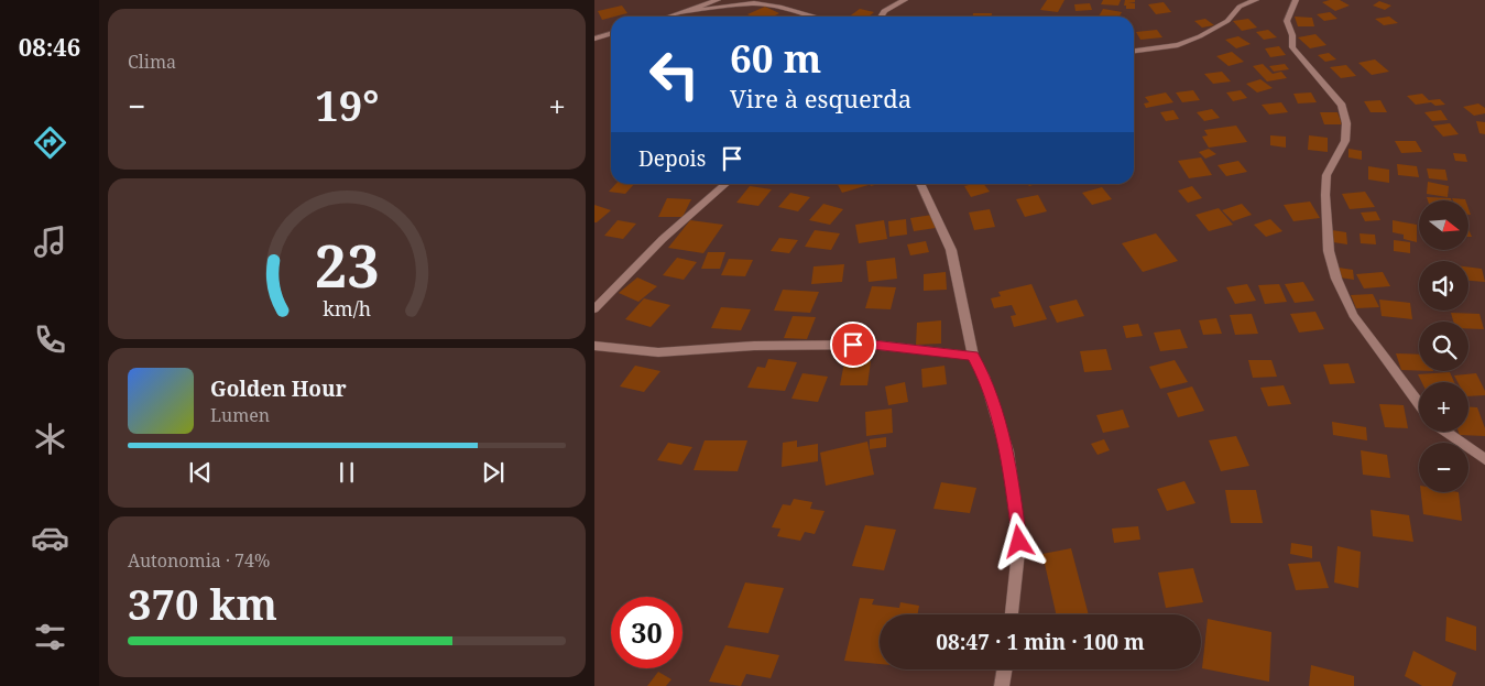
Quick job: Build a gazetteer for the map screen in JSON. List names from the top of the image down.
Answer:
{
  "north": "right",
  "page": {
    "tabs": "08:46",
    "tile": [
      "Clima",
      ["Autonomia · 74%", "370 km"]
    ],
    "turn": ["60 m", "Vire à esquerda"],
    "heat": ["−", "19°", "+"],
    "then": "Depois",
    "map_buttons": ["+", "−"],
    "song": ["Golden Hour", "Lumen"],
    "limit": "30",
    "trip": "08:47 · 1 min · 100 m",
    "gauge": ["23", "km/h"]
  }
}
